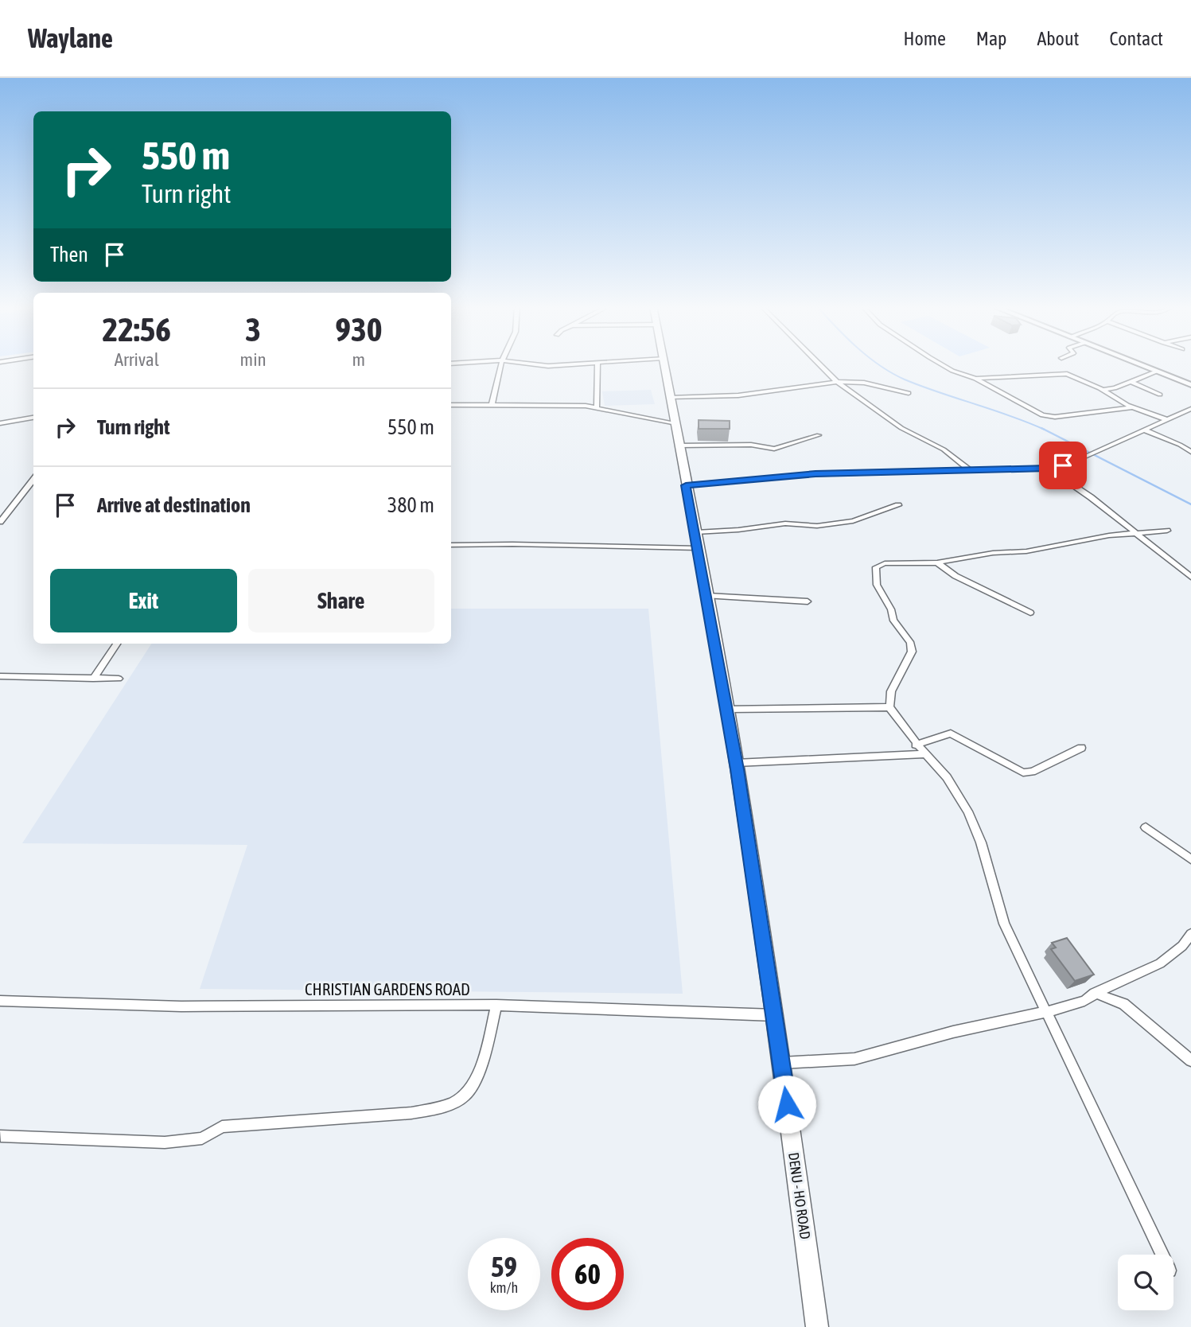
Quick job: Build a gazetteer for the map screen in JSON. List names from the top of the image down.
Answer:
{
  "streets": {
    "main road": ["DENU - HO ROAD"],
    "street": ["CHRISTIAN GARDENS ROAD"]
  },
  "crossings": [
    ["CHRISTIAN GARDENS ROAD", "DENU - HO ROAD"]
  ],
  "page": {
    "header": "Waylane",
    "nav": [
      "Home",
      "Map",
      "About",
      "Contact"
    ],
    "turn": ["550 m", "Turn right"],
    "then": "Then",
    "eta": [
      "22:56",
      "Arrival",
      "3",
      "min",
      "930",
      "m"
    ],
    "list": [
      {
        "name": "Turn right",
        "value": "550 m"
      },
      {
        "name": "Arrive at destination",
        "value": "380 m"
      }
    ],
    "buttons": ["Exit", "Share"],
    "speed": "59 km/h",
    "limit": "60"
  }
}
